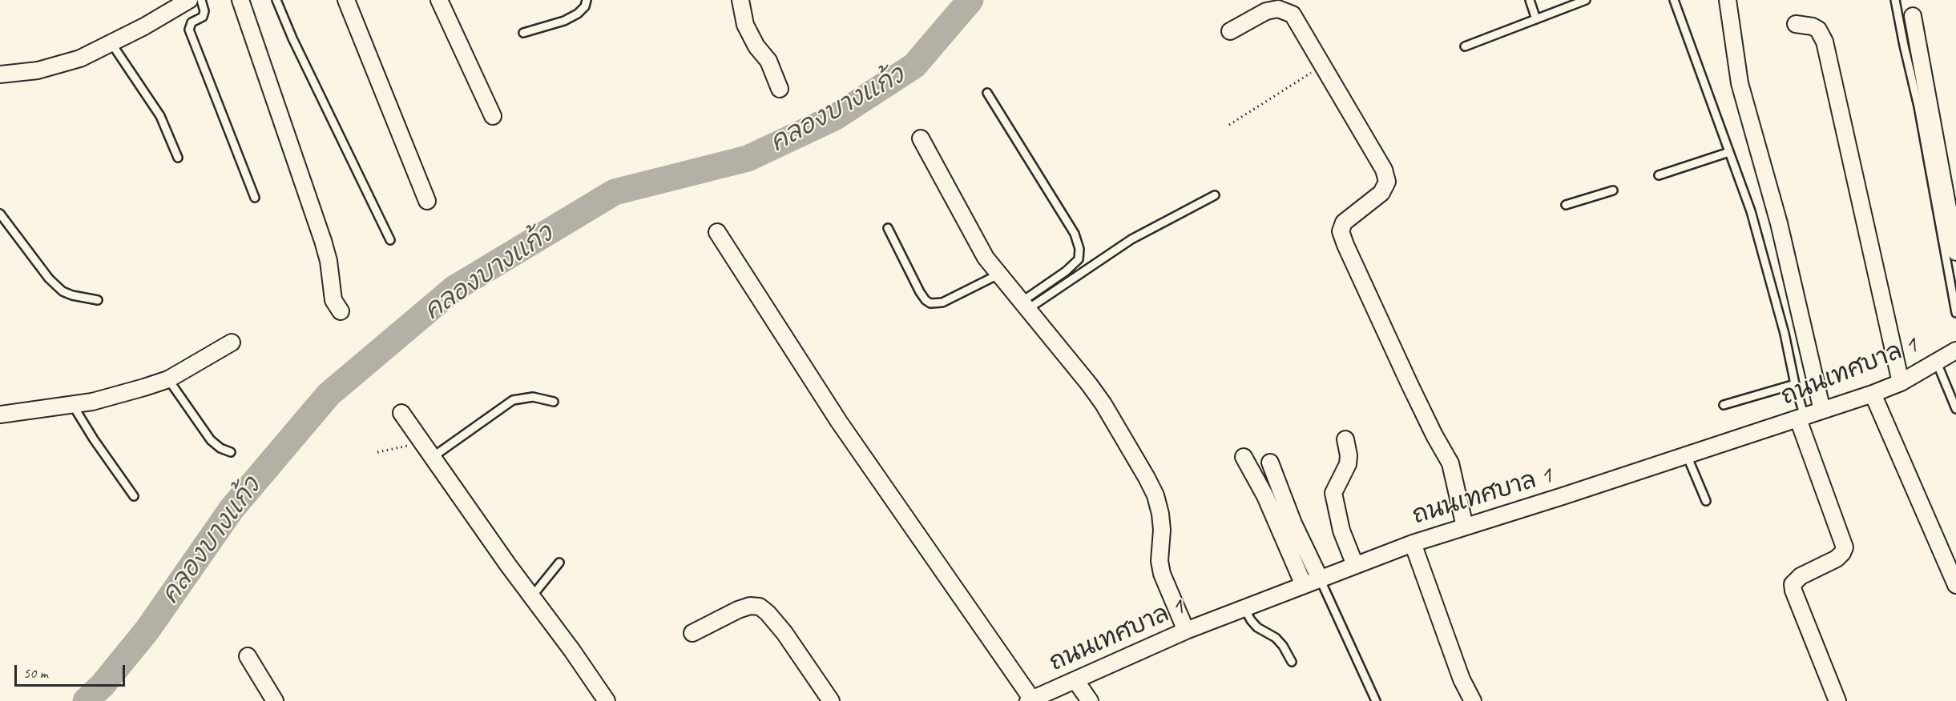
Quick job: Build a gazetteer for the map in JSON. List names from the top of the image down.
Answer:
{
  "streets": {
    "street": ["ถนนเทศบาล 1"]
  },
  "water": ["คลองบางแก้ว"],
  "scale_bar": "50 m"
}
